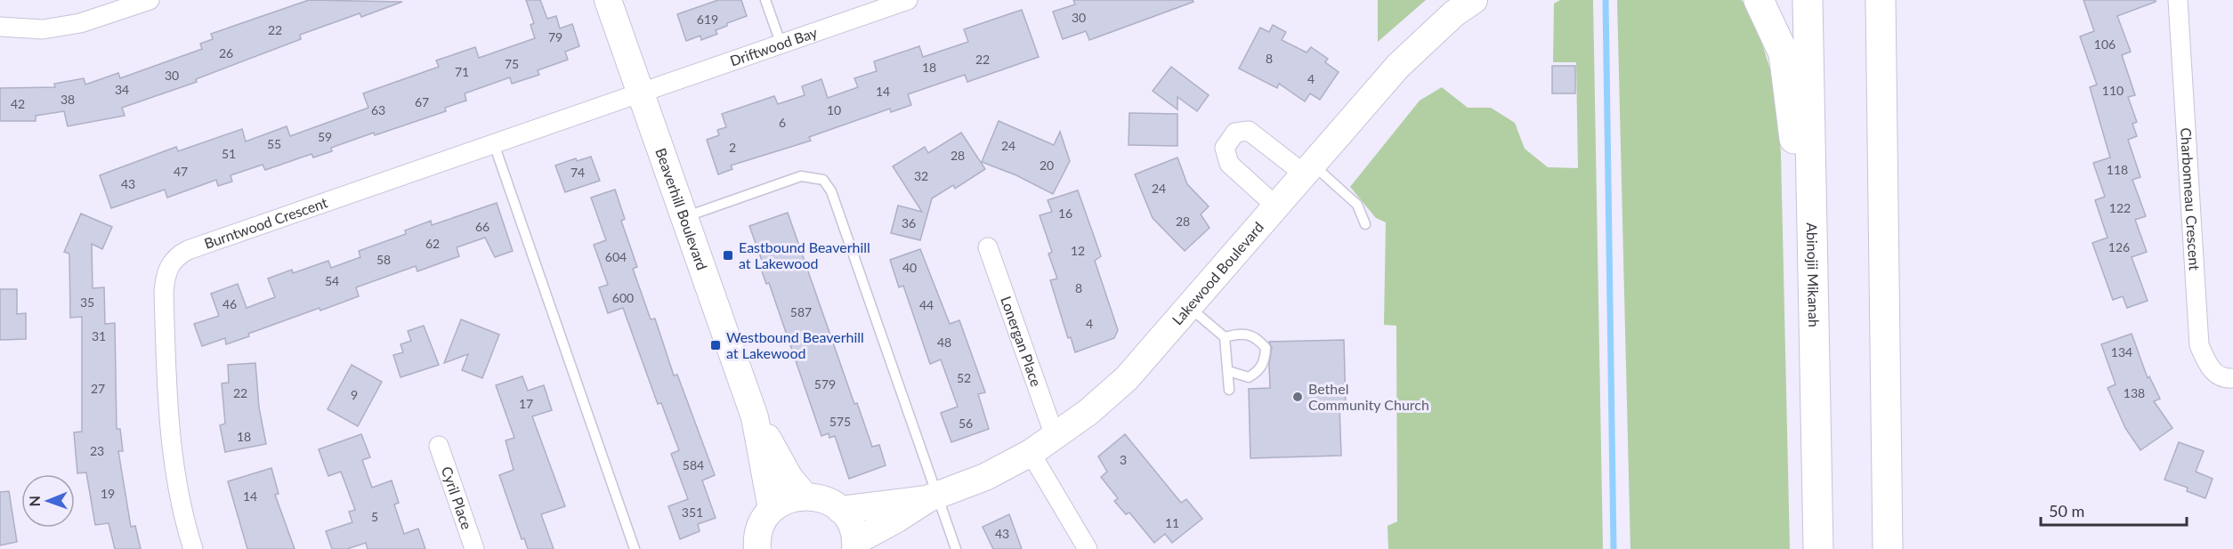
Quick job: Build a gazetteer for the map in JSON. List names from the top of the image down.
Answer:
{
  "streets": {
    "main road": ["Abinojii Mikanah"],
    "street": [
      "Driftwood Bay",
      "Charbonneau Crescent",
      "Beaverhill Boulevard",
      "Burntwood Crescent",
      "Lakewood Boulevard",
      "Lonergan Place",
      "Cyril Place"
    ]
  },
  "crossings": [
    ["Driftwood Bay", "Beaverhill Boulevard"],
    ["Driftwood Bay", "Burntwood Crescent"],
    ["Beaverhill Boulevard", "Burntwood Crescent"],
    ["Lakewood Boulevard", "Lonergan Place"]
  ],
  "places": {
    "transit": ["Eastbound Beaverhill at Lakewood", "Westbound Beaverhill at Lakewood"],
    "other": ["Bethel Community Church"]
  },
  "house_numbers": [
    "30",
    "619",
    "22",
    "79",
    "106",
    "26",
    "8",
    "22",
    "75",
    "18",
    "71",
    "30",
    "4",
    "34",
    "110",
    "14",
    "38",
    "67",
    "42",
    "63",
    "10",
    "6",
    "59",
    "55",
    "24",
    "2",
    "51",
    "28",
    "20",
    "118",
    "47",
    "74",
    "32",
    "43",
    "24",
    "122",
    "16",
    "28",
    "36",
    "66",
    "62",
    "126",
    "12",
    "604",
    "58",
    "40",
    "54",
    "8",
    "600",
    "35",
    "46",
    "44",
    "587",
    "4",
    "31",
    "48",
    "134",
    "52",
    "579",
    "27",
    "22",
    "138",
    "9",
    "17",
    "575",
    "56",
    "18",
    "23",
    "3",
    "584",
    "19",
    "14",
    "351",
    "5",
    "11",
    "43"
  ],
  "scale_bar": "50 m",
  "north": "left"
}
